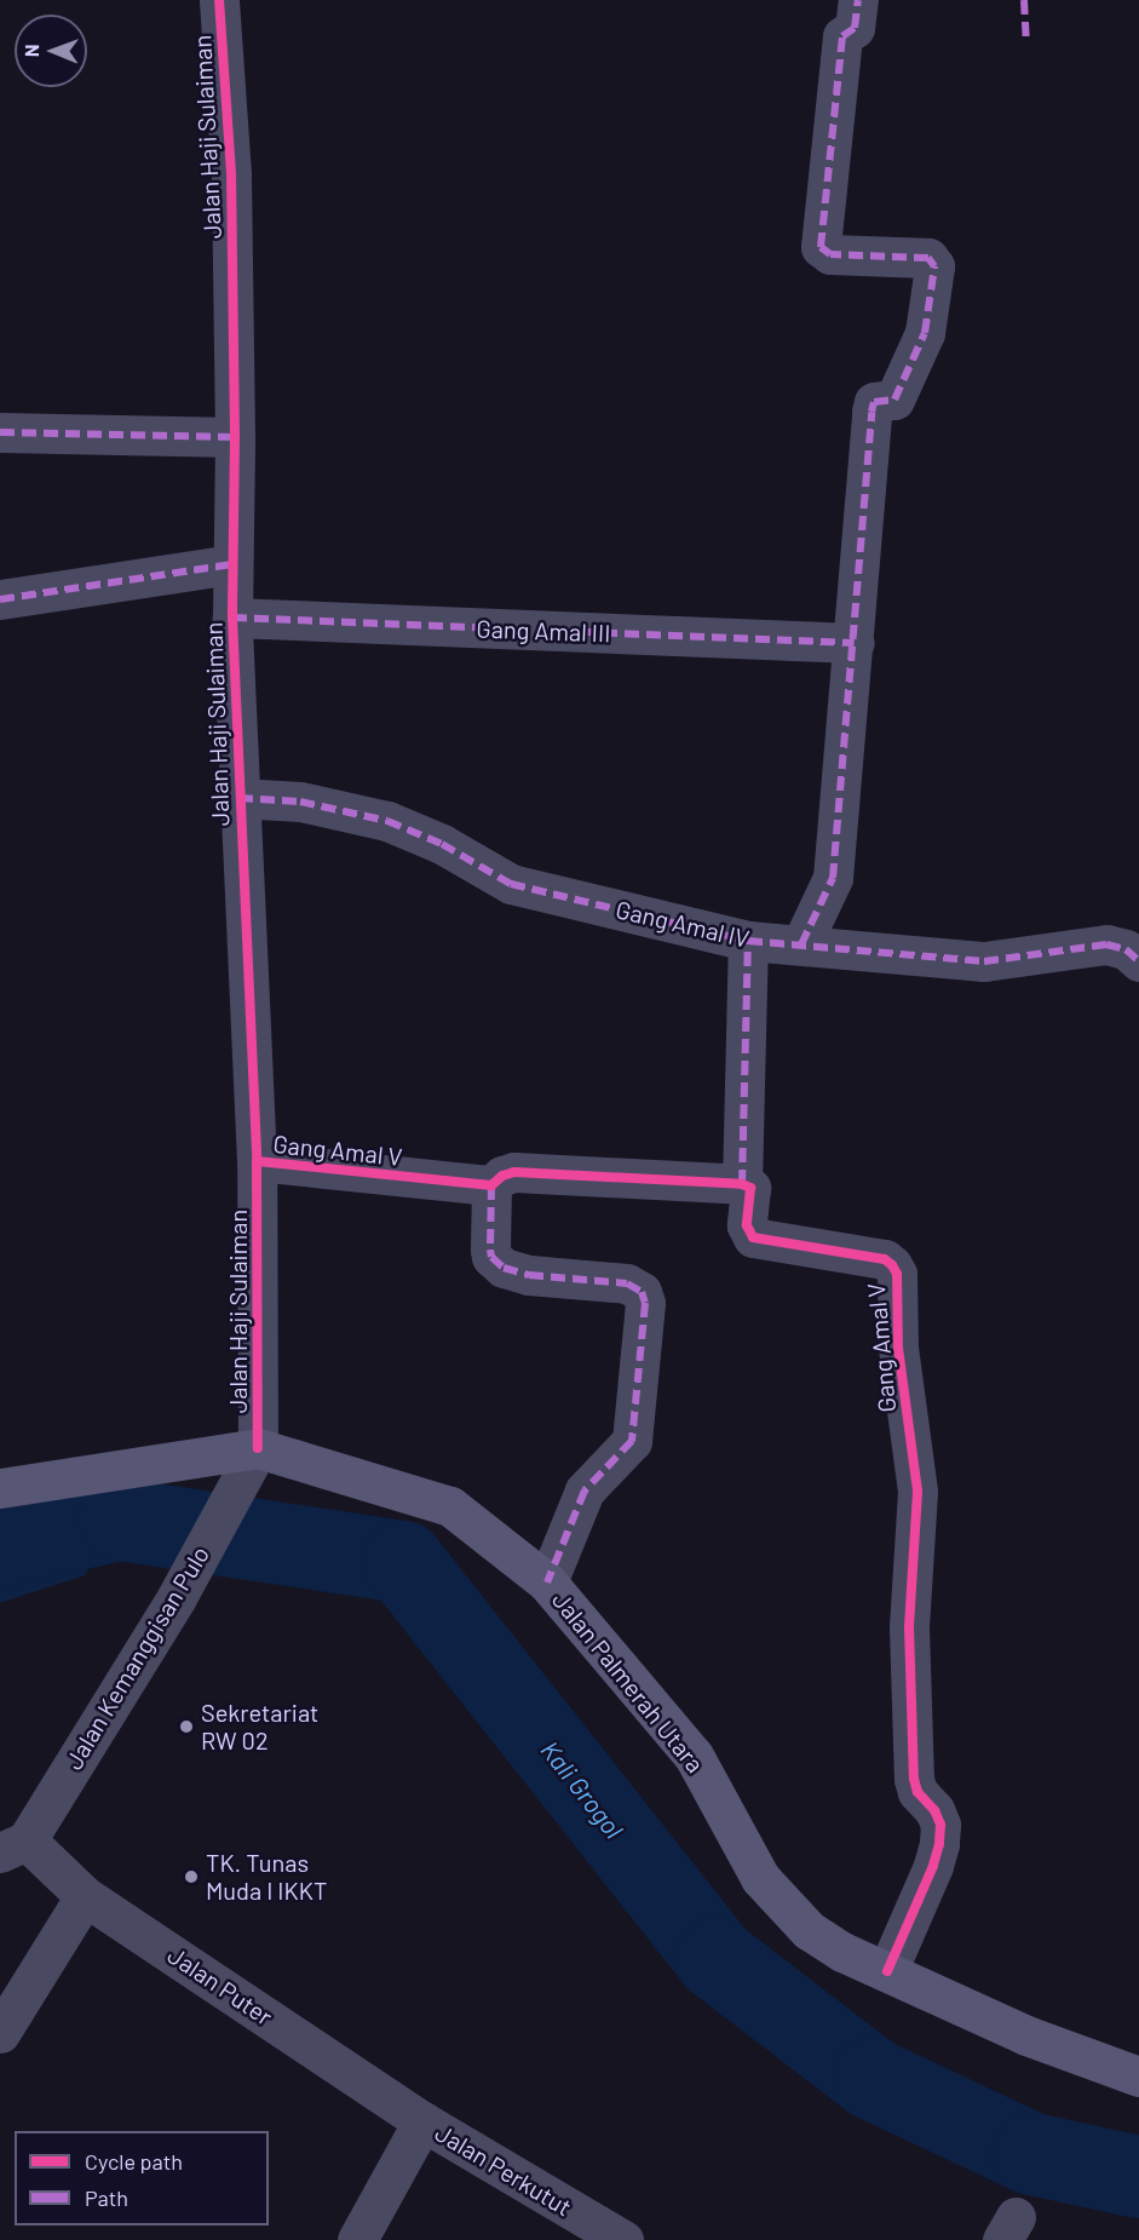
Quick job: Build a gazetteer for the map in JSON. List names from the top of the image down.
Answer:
{
  "streets": {
    "street": [
      "Jalan Haji Sulaiman",
      "Gang Amal III",
      "Gang Amal IV",
      "Gang Amal V",
      "Jalan Kemanggisan Pulo",
      "Jalan Palmerah Utara",
      "Jalan Puter",
      "Jalan Perkutut"
    ]
  },
  "crossings": [
    ["Jalan Haji Sulaiman", "Gang Amal III"],
    ["Jalan Haji Sulaiman", "Gang Amal IV"],
    ["Jalan Haji Sulaiman", "Gang Amal V"],
    ["Jalan Haji Sulaiman", "Jalan Kemanggisan Pulo"],
    ["Jalan Haji Sulaiman", "Jalan Palmerah Utara"],
    ["Gang Amal V", "Jalan Palmerah Utara"],
    ["Jalan Kemanggisan Pulo", "Jalan Palmerah Utara"],
    ["Jalan Kemanggisan Pulo", "Jalan Puter"],
    ["Jalan Puter", "Jalan Perkutut"]
  ],
  "water": ["Kali Grogol"],
  "places": ["Sekretariat RW 02", "TK. Tunas Muda I IKKT"],
  "legend": ["Cycle path", "Path"],
  "north": "left"
}
